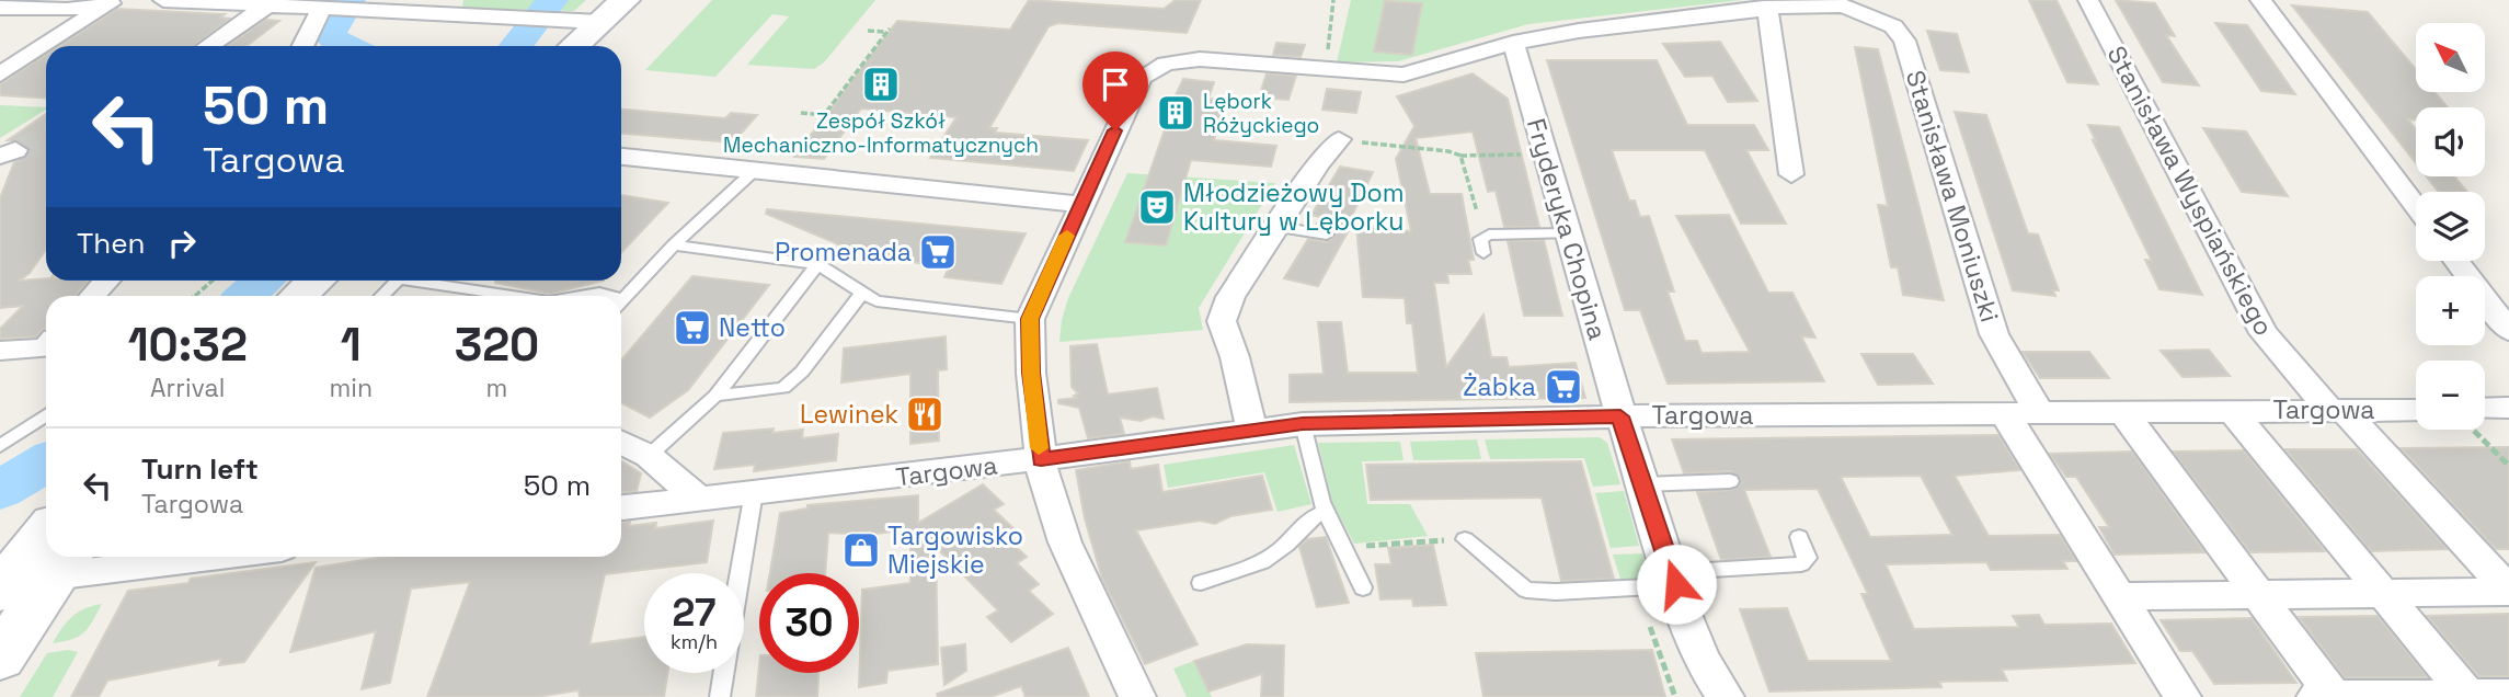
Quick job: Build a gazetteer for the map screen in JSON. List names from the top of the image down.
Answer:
{
  "streets": {
    "street": [
      "Stanisława Wyspiańskiego",
      "Stanisława Moniuszki",
      "Fryderyka Chopina",
      "Targowa"
    ]
  },
  "crossings": [
    ["Stanisława Wyspiańskiego", "Targowa"],
    ["Stanisława Moniuszki", "Targowa"],
    ["Fryderyka Chopina", "Targowa"]
  ],
  "places": {
    "building": ["Zespół Szkół Mechaniczno-Informatycznych", "Lębork Różyckiego"],
    "theatre": ["Młodzieżowy Dom Kultury w Lęborku"],
    "supermarket": ["Promenada", "Netto", "Żabka"],
    "restaurant": ["Lewinek"],
    "shop": ["Targowisko Miejskie"]
  },
  "north": "top left",
  "page": {
    "map_buttons": ["+", "−"],
    "turn": ["50 m", "Targowa"],
    "then": "Then",
    "eta": [
      "10:32",
      "Arrival",
      "1",
      "min",
      "320",
      "m"
    ],
    "list": [
      {
        "name": "Turn left",
        "note": "Targowa",
        "value": "50 m"
      }
    ],
    "speed": "27 km/h",
    "limit": "30"
  }
}
